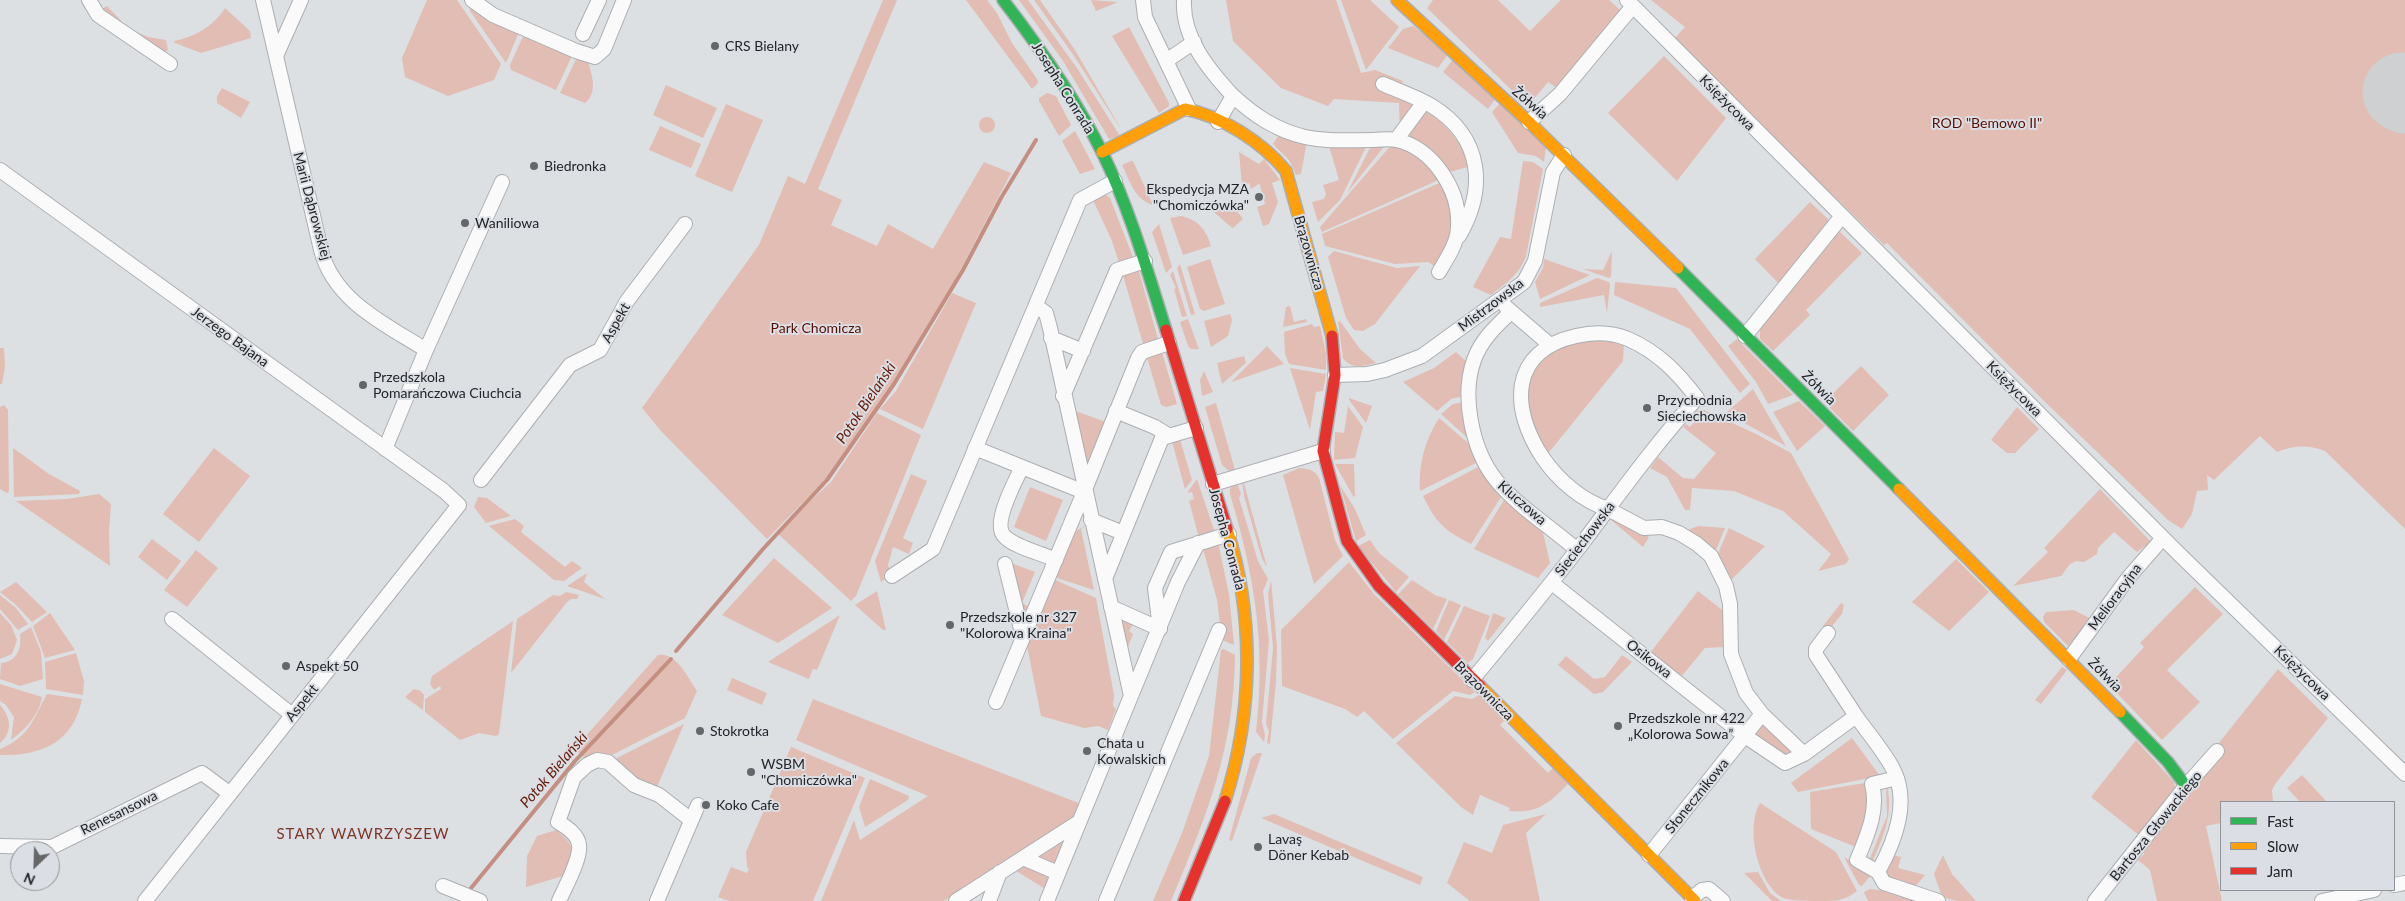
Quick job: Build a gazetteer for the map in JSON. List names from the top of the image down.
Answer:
{
  "streets": {
    "street": [
      "Josepha Conrada",
      "Żółwia",
      "Księżycowa",
      "Marii Dąbrowskiej",
      "Brązownicza",
      "Mistrzowska",
      "Aspekt",
      "Jerzego Bajana",
      "Kluczowa",
      "Sieciechowska",
      "Melioracyjna",
      "Osikowa",
      "Słonecznikowa",
      "Renesansowa",
      "Bartosza Głowackiego"
    ]
  },
  "crossings": [
    ["Żółwia", "Mistrzowska"],
    ["Żółwia", "Melioracyjna"],
    ["Żółwia", "Bartosza Głowackiego"],
    ["Księżycowa", "Melioracyjna"],
    ["Brązownicza", "Mistrzowska"],
    ["Brązownicza", "Sieciechowska"],
    ["Brązownicza", "Słonecznikowa"],
    ["Aspekt", "Jerzego Bajana"],
    ["Aspekt", "Renesansowa"],
    ["Kluczowa", "Sieciechowska"],
    ["Sieciechowska", "Osikowa"],
    ["Osikowa", "Słonecznikowa"]
  ],
  "districts": ["STARY WAWRZYSZEW"],
  "water": ["Potok Bielański"],
  "parks": ["ROD \"Bemowo II\"", "Park Chomicza"],
  "places": [
    "CRS Bielany",
    "Biedronka",
    "Ekspedycja MZA \"Chomiczówka\"",
    "Waniliowa",
    "Przedszkola Pomarańczowa Ciuchcia",
    "Przychodnia Sieciechowska",
    "Przedszkole nr 327 \"Kolorowa Kraina\"",
    "Aspekt 50",
    "Przedszkole nr 422 „Kolorowa Sowa”",
    "Stokrotka",
    "Chata u Kowalskich",
    "WSBM \"Chomiczówka\"",
    "Koko Cafe",
    "Lavaş Döner Kebab"
  ],
  "legend": ["Fast", "Slow", "Jam"],
  "north": "bottom left"
}
